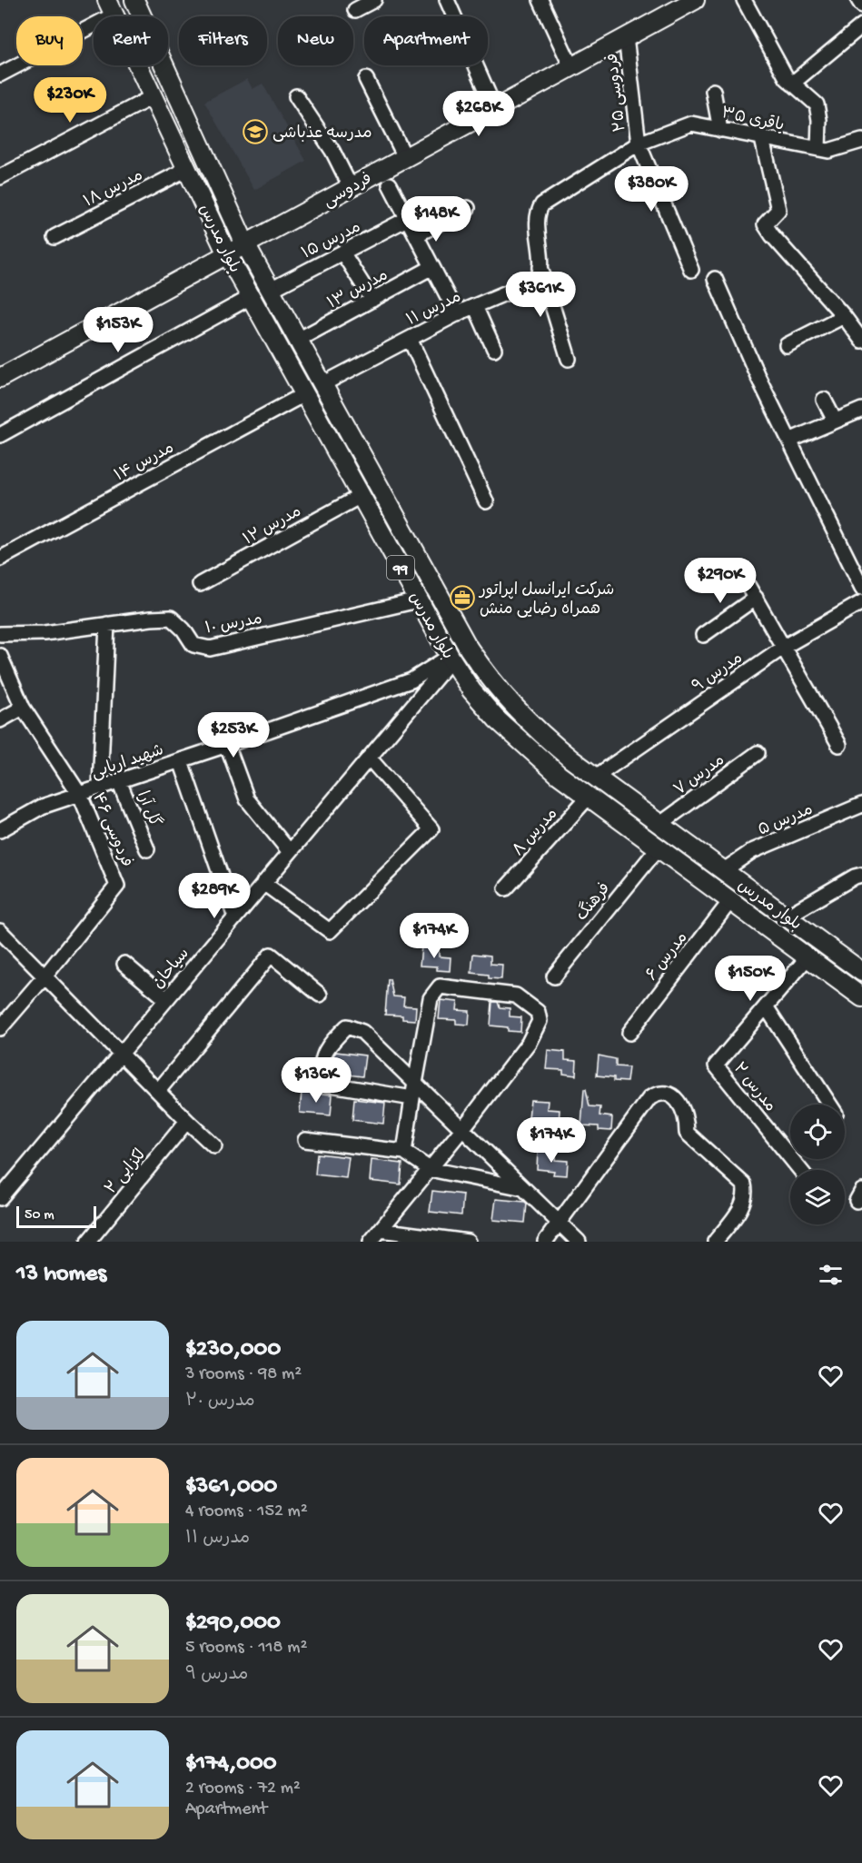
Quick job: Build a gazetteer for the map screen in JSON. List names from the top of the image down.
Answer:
{
  "streets": {
    "main road": ["فردوسی", "بلوار مدرس", "99"],
    "street": [
      "فردوسی ۲۵",
      "باقری ۳۵",
      "مدرس ۱۸",
      "مدرس ۱۵",
      "مدرس ۱۳",
      "مدرس ۱۱",
      "مدرس ۱۴",
      "مدرس ۱۲",
      "مدرس ۱۰",
      "مدرس ۹",
      "شهید اربابی",
      "مدرس ۷",
      "گل آرا",
      "مدرس ۵",
      "فردوسی ۴۶",
      "مدرس ۸",
      "فرهنگ",
      "مدرس ۶",
      "سیاحان",
      "مدرس ۲",
      "لکزایی ۲"
    ]
  },
  "crossings": [
    ["فردوسی ۲۵", "باقری ۳۵"],
    ["فردوسی ۲۵", "فردوسی"],
    ["مدرس ۱۸", "بلوار مدرس"],
    ["فردوسی", "بلوار مدرس"],
    ["بلوار مدرس", "مدرس ۱۵"],
    ["بلوار مدرس", "مدرس ۱۳"],
    ["بلوار مدرس", "مدرس ۱۱"],
    ["بلوار مدرس", "مدرس ۱۴"],
    ["بلوار مدرس", "مدرس ۱۲"],
    ["بلوار مدرس", "مدرس ۱۰"],
    ["بلوار مدرس", "مدرس ۹"],
    ["بلوار مدرس", "شهید اربابی"],
    ["بلوار مدرس", "مدرس ۷"],
    ["بلوار مدرس", "مدرس ۵"],
    ["بلوار مدرس", "مدرس ۸"],
    ["بلوار مدرس", "فرهنگ"],
    ["بلوار مدرس", "مدرس ۶"],
    ["شهید اربابی", "گل آرا"],
    ["شهید اربابی", "فردوسی ۴۶"],
    ["شهید اربابی", "سیاحان"]
  ],
  "places": {
    "school or university": ["مدرسه عذباشی"],
    "office": ["شرکت ایرانسل اپراتور همراه رضایی منش"]
  },
  "scale_bar": "50 m",
  "page": {
    "chip": [
      "Buy",
      "Rent",
      "Filters",
      "New",
      "Apartment"
    ],
    "price": [
      "$230K",
      "$268K",
      "$380K",
      "$148K",
      "$361K",
      "$153K",
      "$290K",
      "$253K",
      "$289K",
      "$174K",
      "$150K",
      "$136K",
      "$174K"
    ],
    "scale": "50 m",
    "heading": "13 homes",
    "list": [
      {
        "name": "$230,000",
        "note": "3 rooms · 98 m² · مدرس ۲۰"
      },
      {
        "name": "$361,000",
        "note": "4 rooms · 152 m² · مدرس ۱۱"
      },
      {
        "name": "$290,000",
        "note": "5 rooms · 118 m² · مدرس ۹"
      },
      {
        "name": "$174,000",
        "note": "2 rooms · 72 m² · Apartment"
      }
    ]
  }
}
